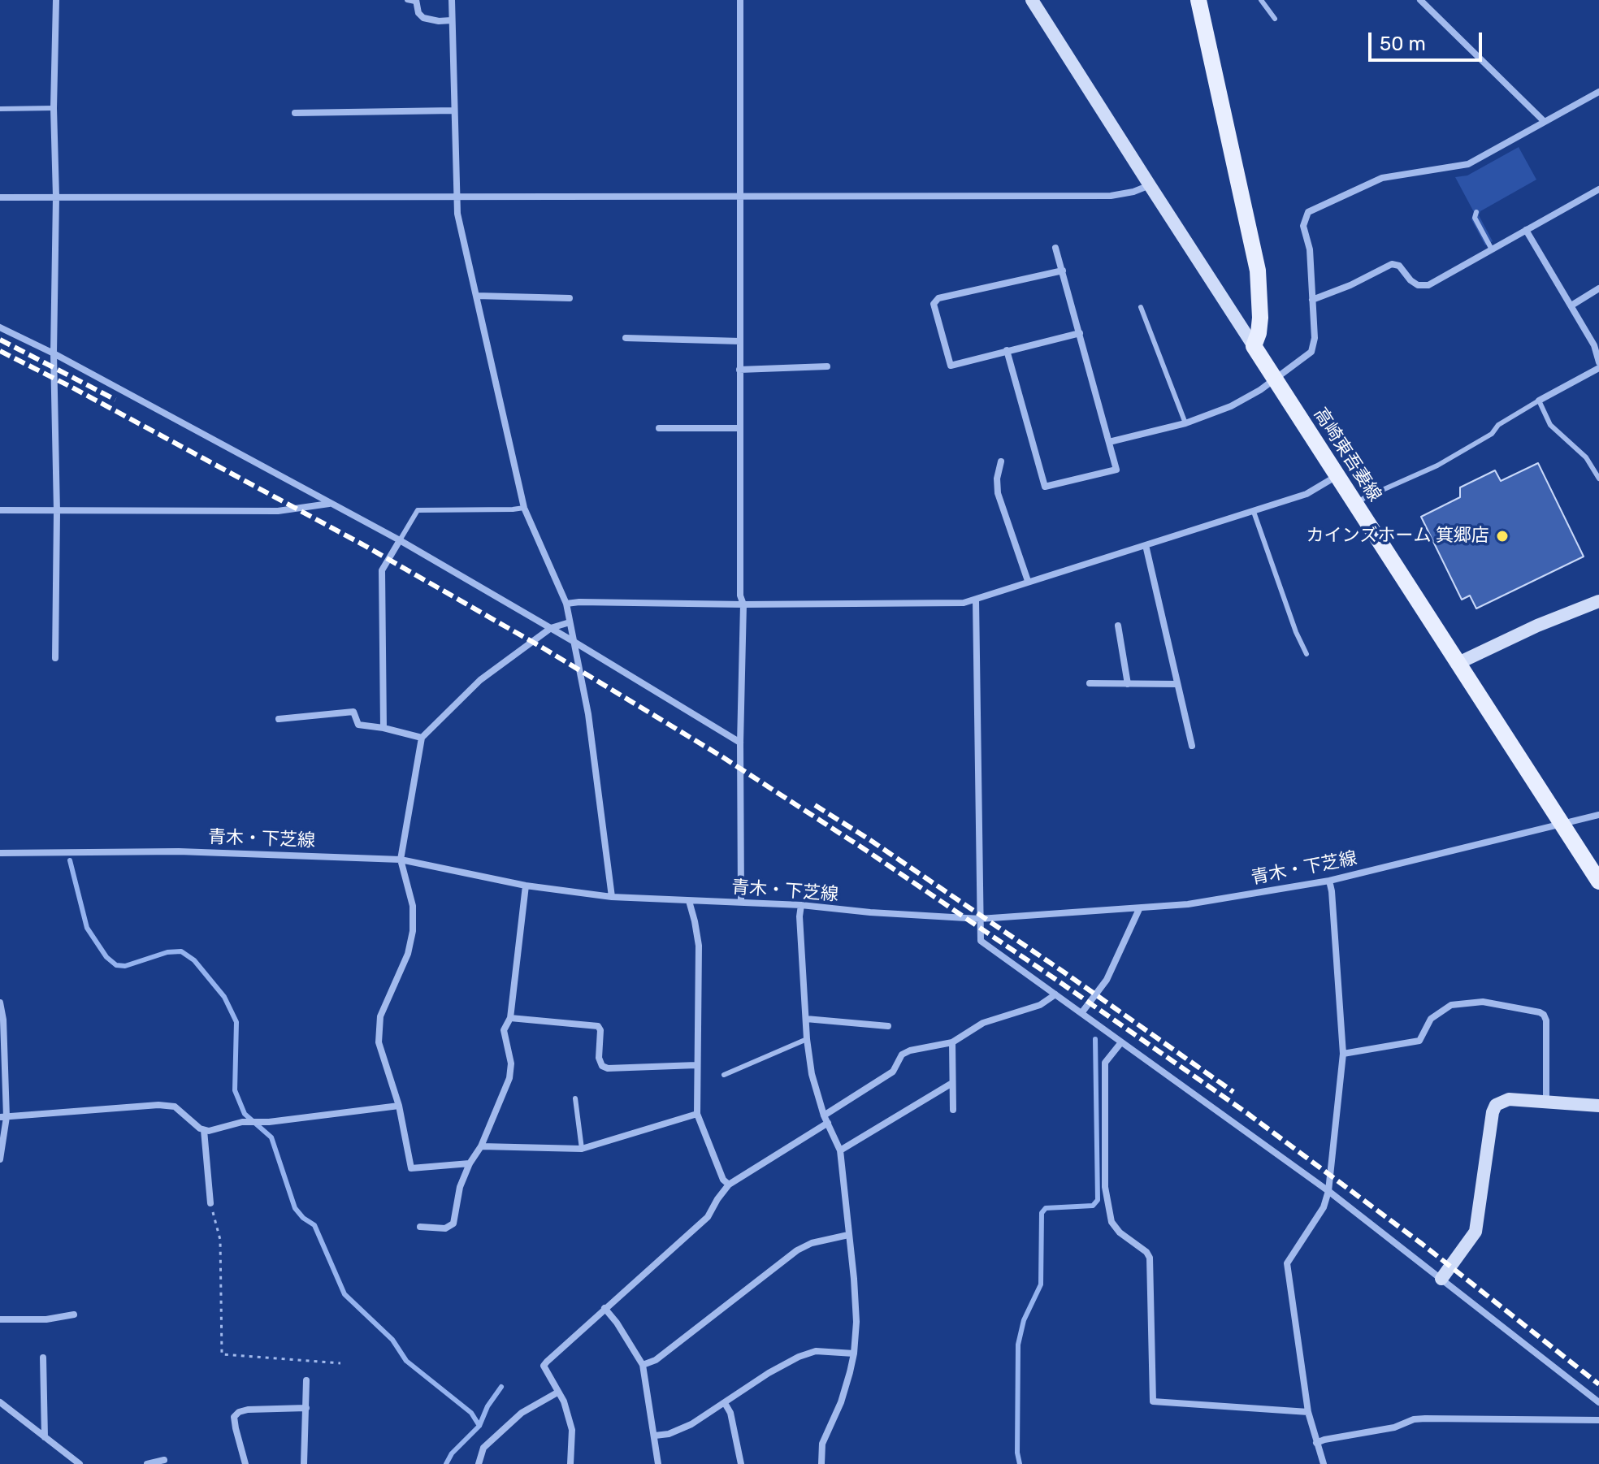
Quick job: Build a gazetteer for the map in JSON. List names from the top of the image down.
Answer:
{
  "streets": {
    "main road": ["高崎東吾妻線"],
    "street": ["青木・下芝線"]
  },
  "crossings": [
    ["高崎東吾妻線", "青木・下芝線"]
  ],
  "places": ["カインズホーム 箕郷店"],
  "scale_bar": "50 m"
}
